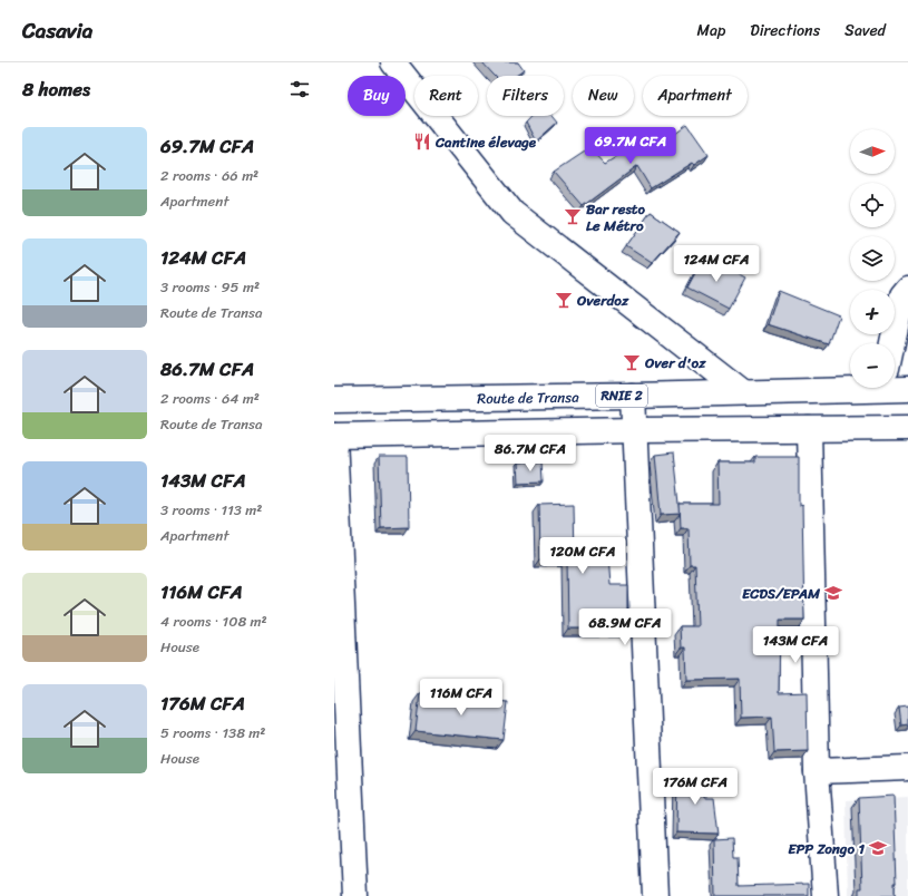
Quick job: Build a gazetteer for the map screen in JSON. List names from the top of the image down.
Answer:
{
  "streets": {
    "street": ["RNIE 2", "Route de Transa"]
  },
  "places": {
    "restaurant": ["Cantine élevage"],
    "bar": ["Bar resto Le Métro", "Overdoz", "Over d'oz"],
    "school or university": ["ECDS/EPAM", "EPP Zongo 1"]
  },
  "north": "right",
  "page": {
    "header": "Casavia",
    "nav": ["Map", "Directions", "Saved"],
    "heading": "8 homes",
    "chip": [
      "Buy",
      "Rent",
      "Filters",
      "New",
      "Apartment"
    ],
    "list": [
      {
        "name": "69.7M CFA",
        "note": "2 rooms · 66 m² · Apartment"
      },
      {
        "name": "124M CFA",
        "note": "3 rooms · 95 m² · Route de Transa"
      },
      {
        "name": "86.7M CFA",
        "note": "2 rooms · 64 m² · Route de Transa"
      },
      {
        "name": "143M CFA",
        "note": "3 rooms · 113 m² · Apartment"
      },
      {
        "name": "116M CFA",
        "note": "4 rooms · 108 m² · House"
      },
      {
        "name": "176M CFA",
        "note": "5 rooms · 138 m² · House"
      }
    ],
    "price": [
      "69.7M CFA",
      "124M CFA",
      "86.7M CFA",
      "120M CFA",
      "68.9M CFA",
      "143M CFA",
      "116M CFA",
      "176M CFA"
    ],
    "map_buttons": ["+", "−"]
  }
}
